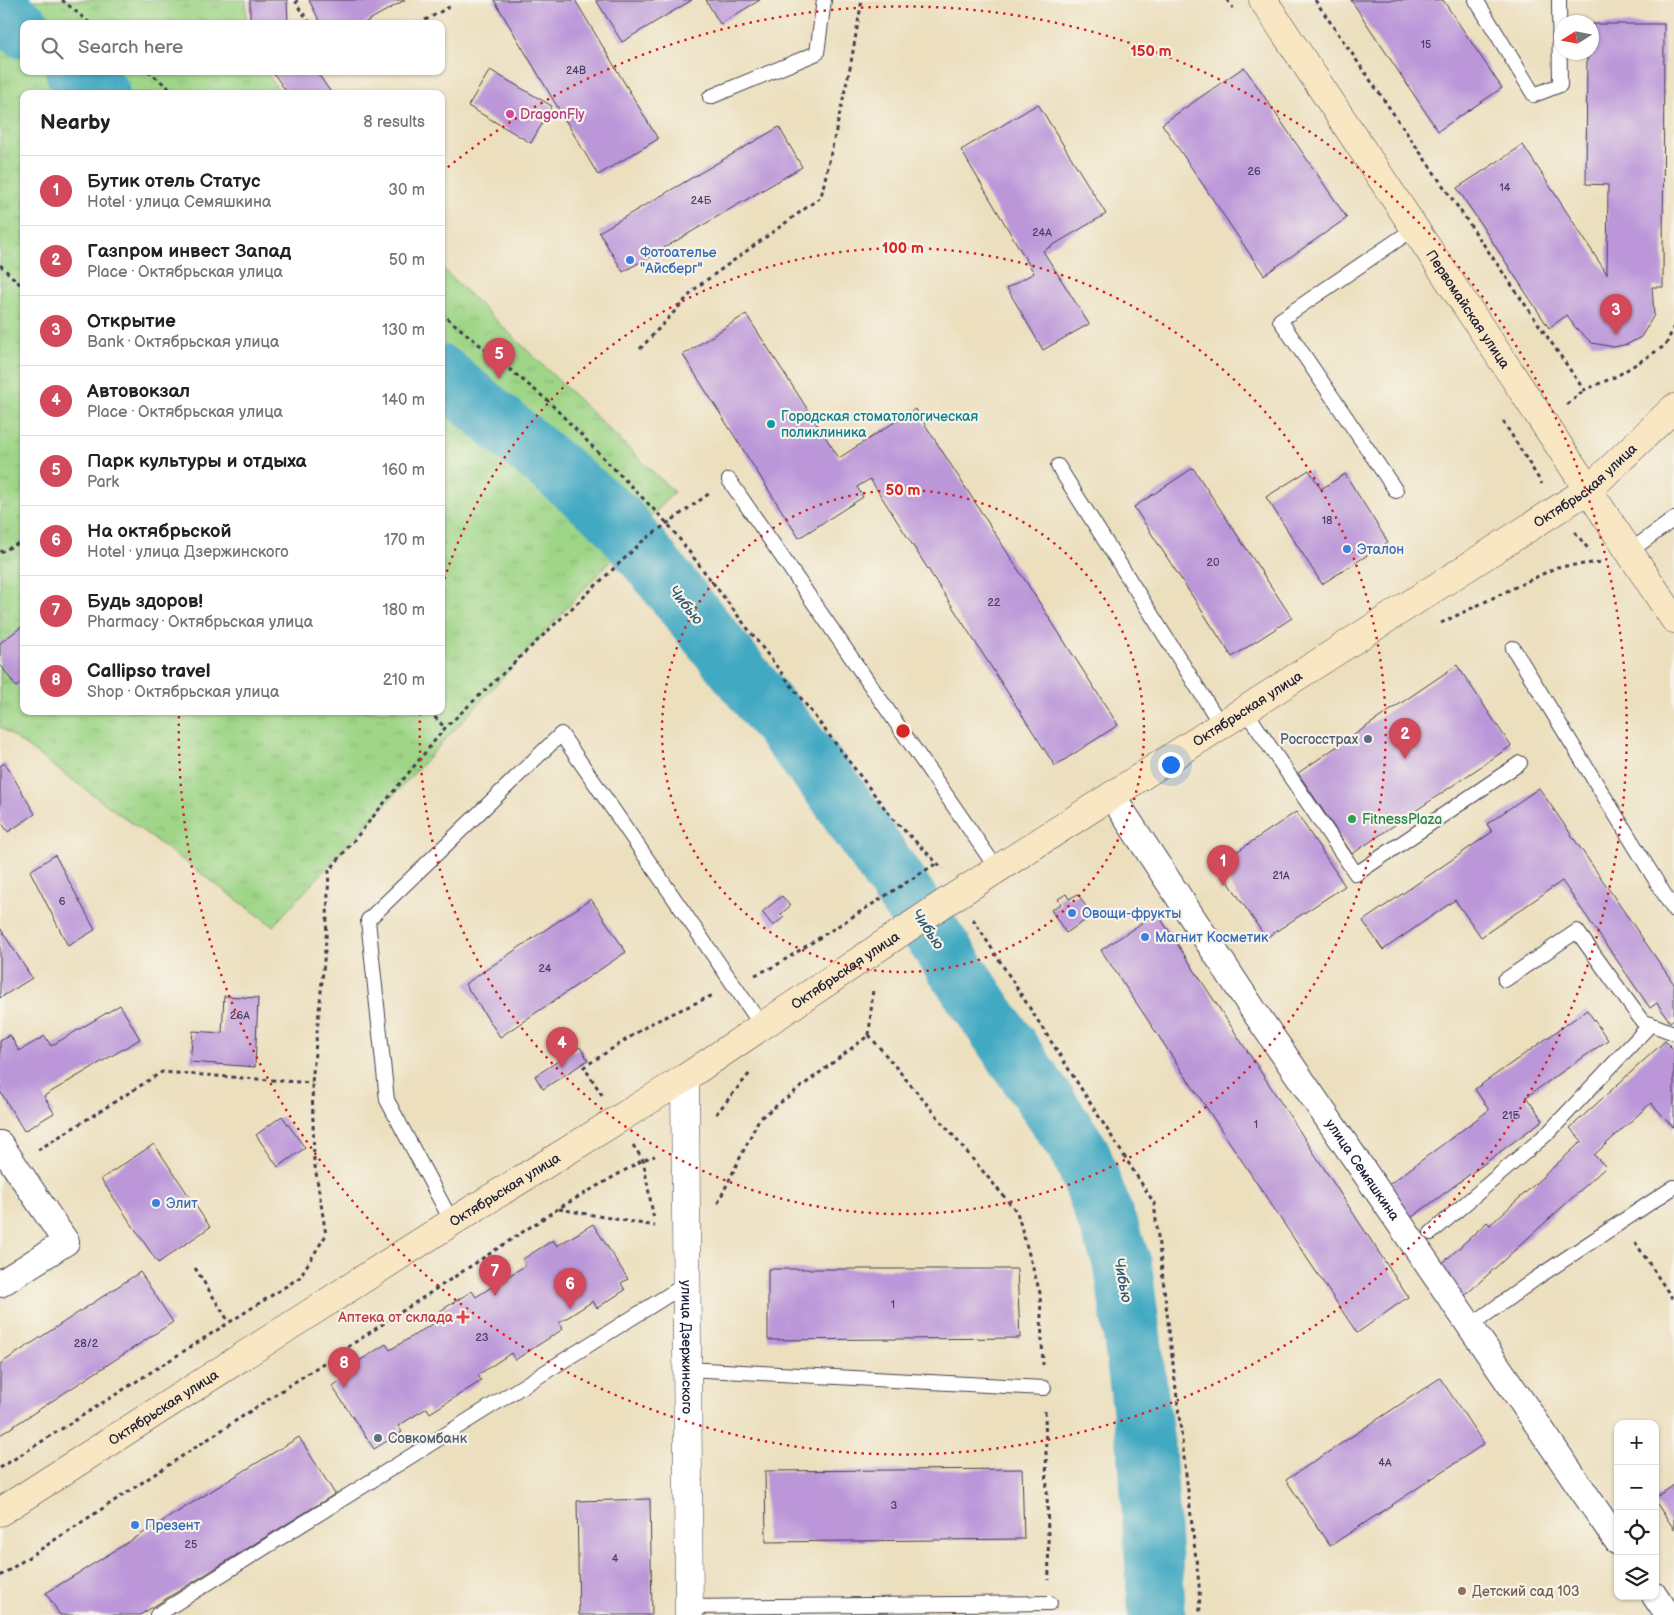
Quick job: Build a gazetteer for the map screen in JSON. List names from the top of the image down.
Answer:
{
  "streets": {
    "main road": ["Первомайская улица", "Октябрьская улица"],
    "street": ["улица Семяшкина", "улица Дзержинского"]
  },
  "crossings": [
    ["Первомайская улица", "Октябрьская улица"],
    ["Октябрьская улица", "улица Семяшкина"],
    ["Октябрьская улица", "улица Дзержинского"]
  ],
  "water": ["Чибью"],
  "places": {
    "other": [
      "DragonFly",
      "Фотоателье \"Айсберг\"",
      "Городская стоматологическая поликлиника",
      "Эталон",
      "Росгосстрах",
      "FitnessPlaza",
      "Овощи-фрукты",
      "Магнит Косметик",
      "Элит",
      "Совкомбанк",
      "Презент",
      "Детский сад 103"
    ],
    "health": ["Аптека от склада"]
  },
  "house_numbers": [
    "15",
    "24В",
    "26",
    "14",
    "24Б",
    "24А",
    "18",
    "20",
    "22",
    "21А",
    "6",
    "24",
    "26А",
    "21Б",
    "1",
    "1",
    "23",
    "28/2",
    "4А",
    "3",
    "25",
    "4"
  ],
  "north": "left",
  "page": {
    "search": "Search here",
    "heading": ["Nearby", "8 results"],
    "list": [
      {
        "mark": "1",
        "name": "Бутик отель Статус",
        "note": "Hotel · улица Семяшкина",
        "value": "30 m"
      },
      {
        "mark": "2",
        "name": "Газпром инвест Запад",
        "note": "Place · Октябрьская улица",
        "value": "50 m"
      },
      {
        "mark": "3",
        "name": "Открытие",
        "note": "Bank · Октябрьская улица",
        "value": "130 m"
      },
      {
        "mark": "4",
        "name": "Автовокзал",
        "note": "Place · Октябрьская улица",
        "value": "140 m"
      },
      {
        "mark": "5",
        "name": "Парк культуры и отдыха",
        "note": "Park",
        "value": "160 m"
      },
      {
        "mark": "6",
        "name": "На октябрьской",
        "note": "Hotel · улица Дзержинского",
        "value": "170 m"
      },
      {
        "mark": "7",
        "name": "Будь здоров!",
        "note": "Pharmacy · Октябрьская улица",
        "value": "180 m"
      },
      {
        "mark": "8",
        "name": "Callipso travel",
        "note": "Shop · Октябрьская улица",
        "value": "210 m"
      }
    ],
    "pins": [
      "3",
      "5",
      "2",
      "1",
      "4",
      "7",
      "6",
      "8"
    ],
    "map_buttons": ["+", "−"]
  },
  "rings": ["150 m", "100 m", "50 m"]
}
